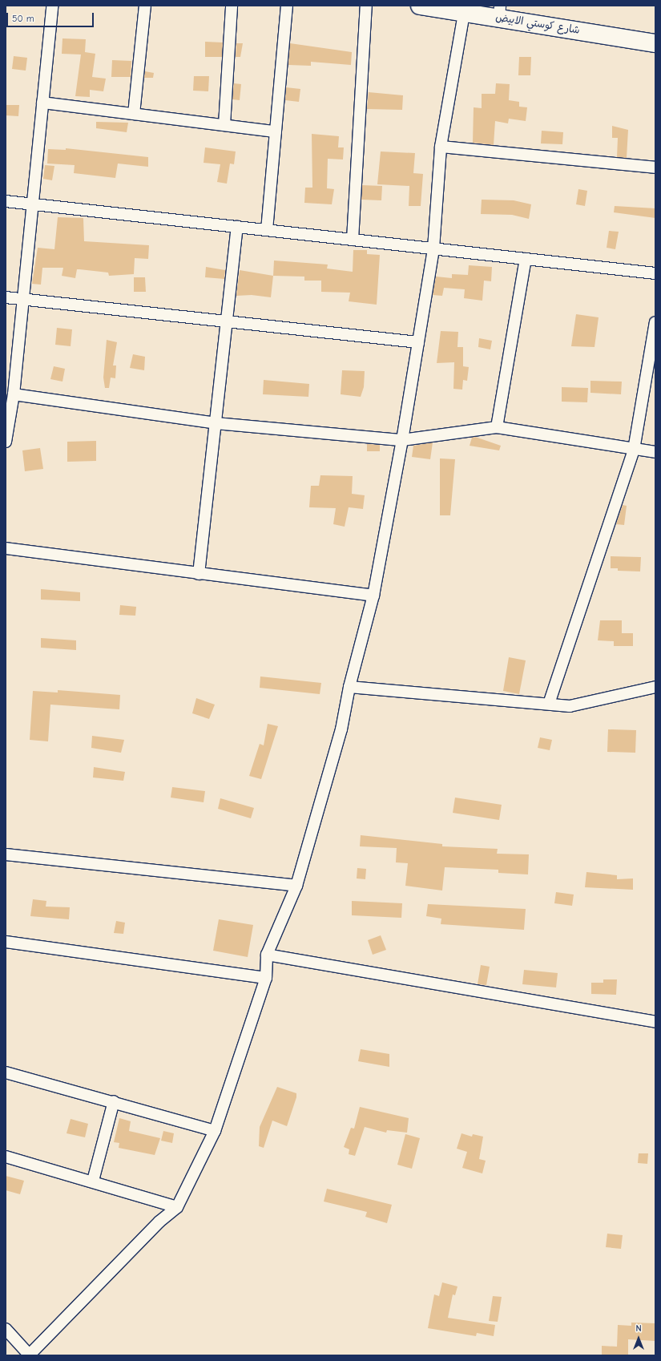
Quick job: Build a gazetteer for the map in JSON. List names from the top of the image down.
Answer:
{
  "streets": {
    "highway": ["شارع كوستي الابيض"]
  },
  "scale_bar": "50 m",
  "north": "top"
}
